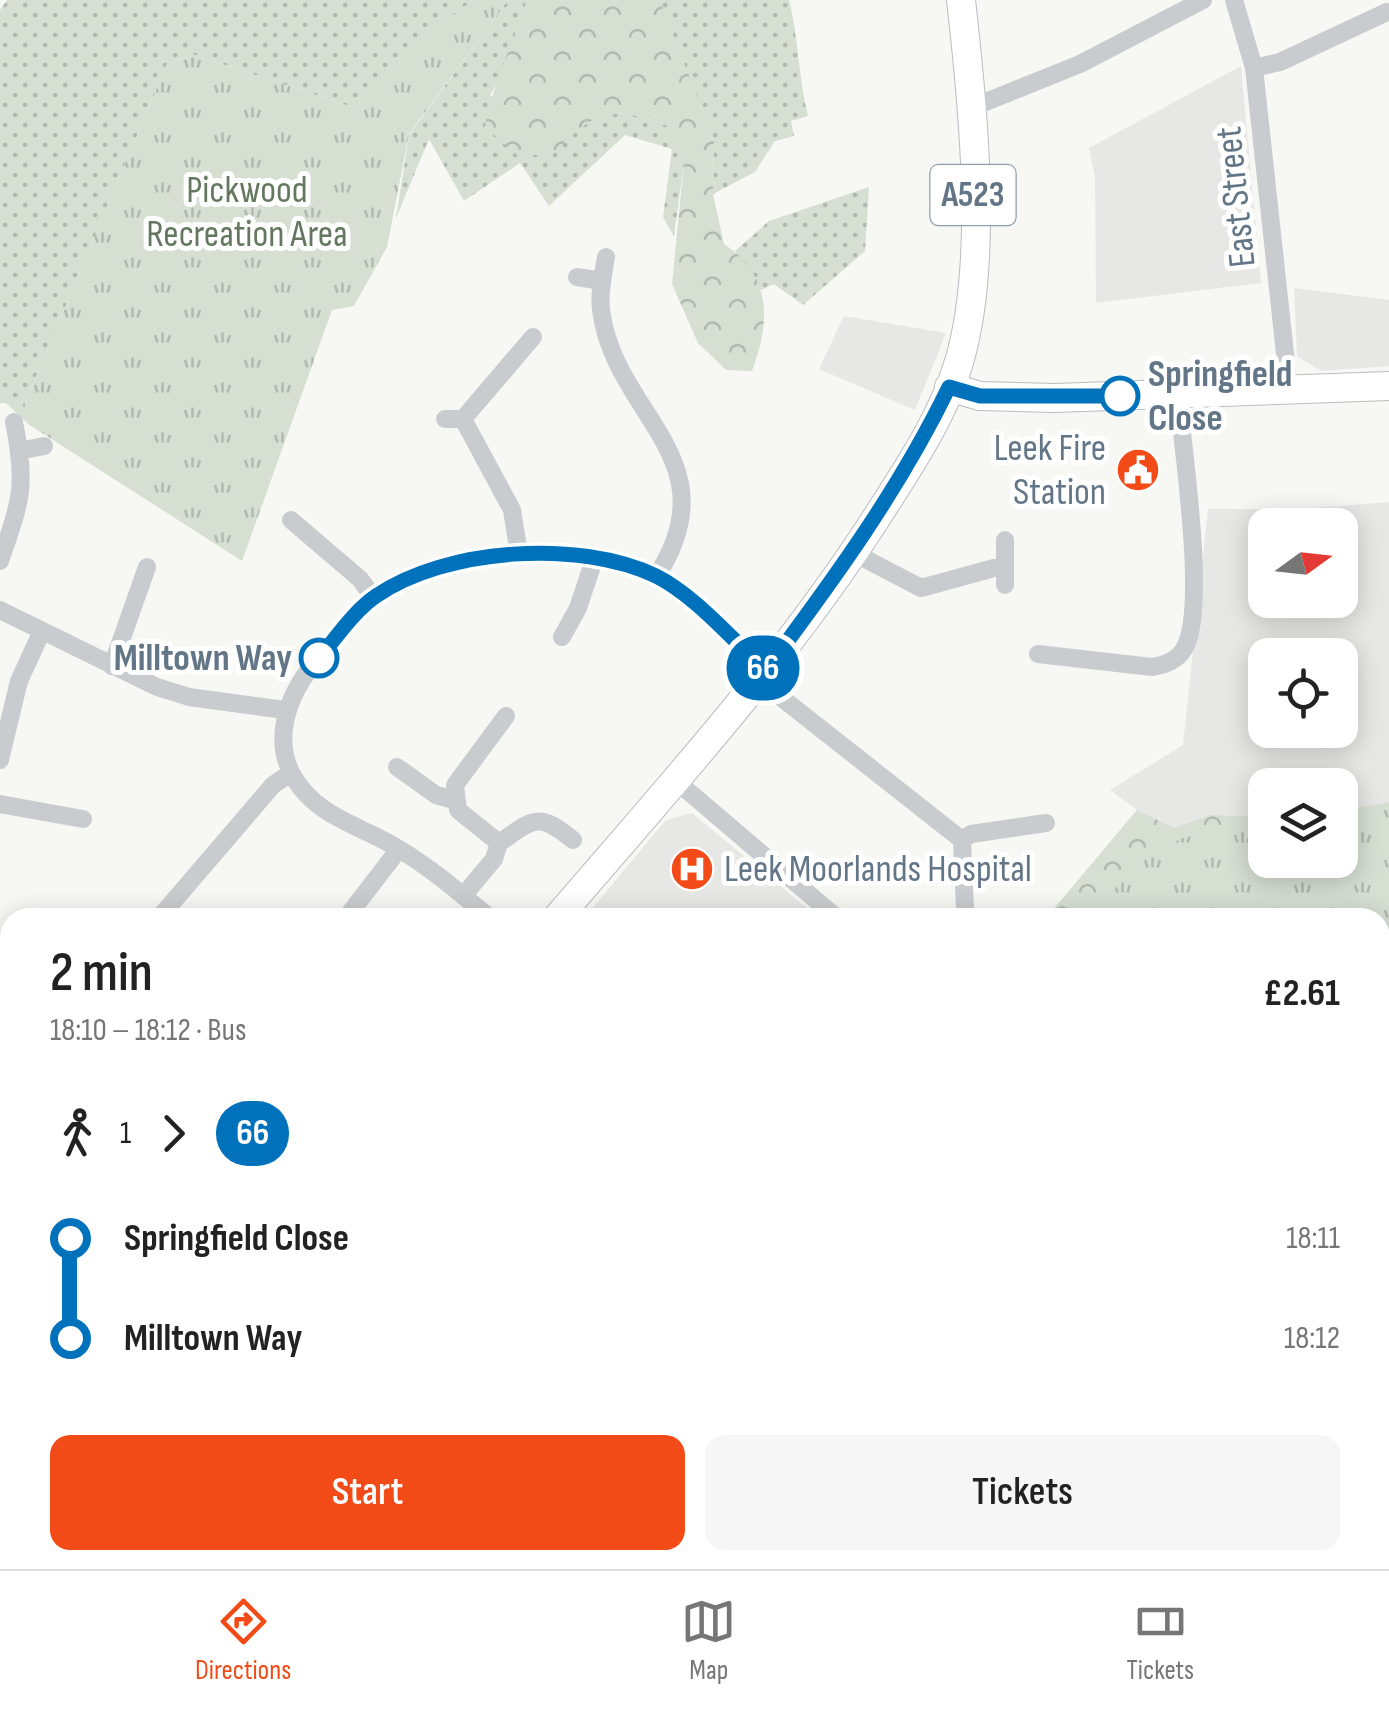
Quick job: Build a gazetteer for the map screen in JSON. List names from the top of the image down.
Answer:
{
  "streets": {
    "highway": ["A523"],
    "street": ["East Street"]
  },
  "parks": ["Pickwood Recreation Area"],
  "places": {
    "other": ["Springfield Close", "Milltown Way"],
    "public building": ["Leek Fire Station"],
    "hospital": ["Leek Moorlands Hospital"]
  },
  "lines": ["bus line 66"],
  "north": "right",
  "page": {
    "on_map": "66",
    "heading": ["2 min", "18:10 – 18:12 · Bus", "£2.61"],
    "legs": ["1", "66"],
    "list": [
      {
        "name": "Springfield Close",
        "value": "18:11"
      },
      {
        "name": "Milltown Way",
        "value": "18:12"
      }
    ],
    "buttons": ["Start", "Tickets"],
    "tabs": ["Directions", "Map", "Tickets"]
  }
}
